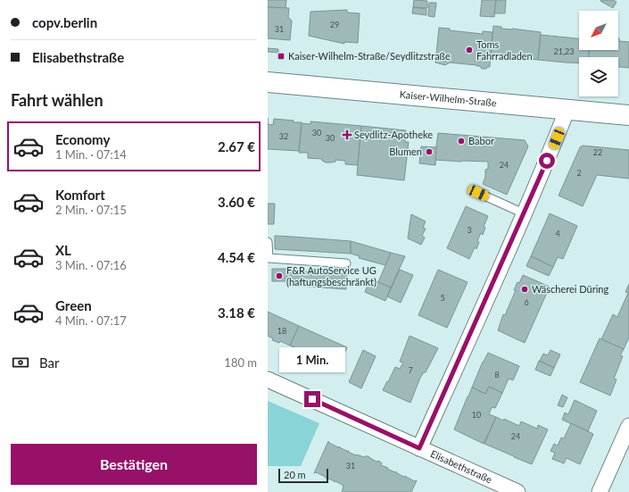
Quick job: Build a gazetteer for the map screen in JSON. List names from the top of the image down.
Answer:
{
  "streets": {
    "main road": ["Kaiser-Wilhelm-Straße"],
    "street": ["Elisabethstraße"]
  },
  "places": {
    "other": [
      "Toms Fahrradladen",
      "Babor",
      "Blumen",
      "F&R AutoService UG (haftungsbeschränkt)",
      "Wäscherei Düring"
    ],
    "transit": ["Kaiser-Wilhelm-Straße/Seydlitzstraße"],
    "health": ["Seydlitz-Apotheke"]
  },
  "house_numbers": [
    "29",
    "31",
    "21,23",
    "30",
    "32",
    "30",
    "22",
    "24",
    "2",
    "3",
    "4",
    "5",
    "6",
    "18",
    "7",
    "8",
    "10",
    "24",
    "31"
  ],
  "scale_bar": "20 m",
  "north": "bottom left",
  "page": {
    "banner": ["copv.berlin", "Elisabethstraße"],
    "heading": "Fahrt wählen",
    "list": [
      {
        "name": "Economy",
        "note": "1 Min. · 07:14",
        "value": "2.67 €"
      },
      {
        "name": "Komfort",
        "note": "2 Min. · 07:15",
        "value": "3.60 €"
      },
      {
        "name": "XL",
        "note": "3 Min. · 07:16",
        "value": "4.54 €"
      },
      {
        "name": "Green",
        "note": "4 Min. · 07:17",
        "value": "3.18 €"
      }
    ],
    "pay": ["Bar", "180 m"],
    "bubble": "1 Min.",
    "buttons": "Bestätigen",
    "scale": "20 m"
  }
}
